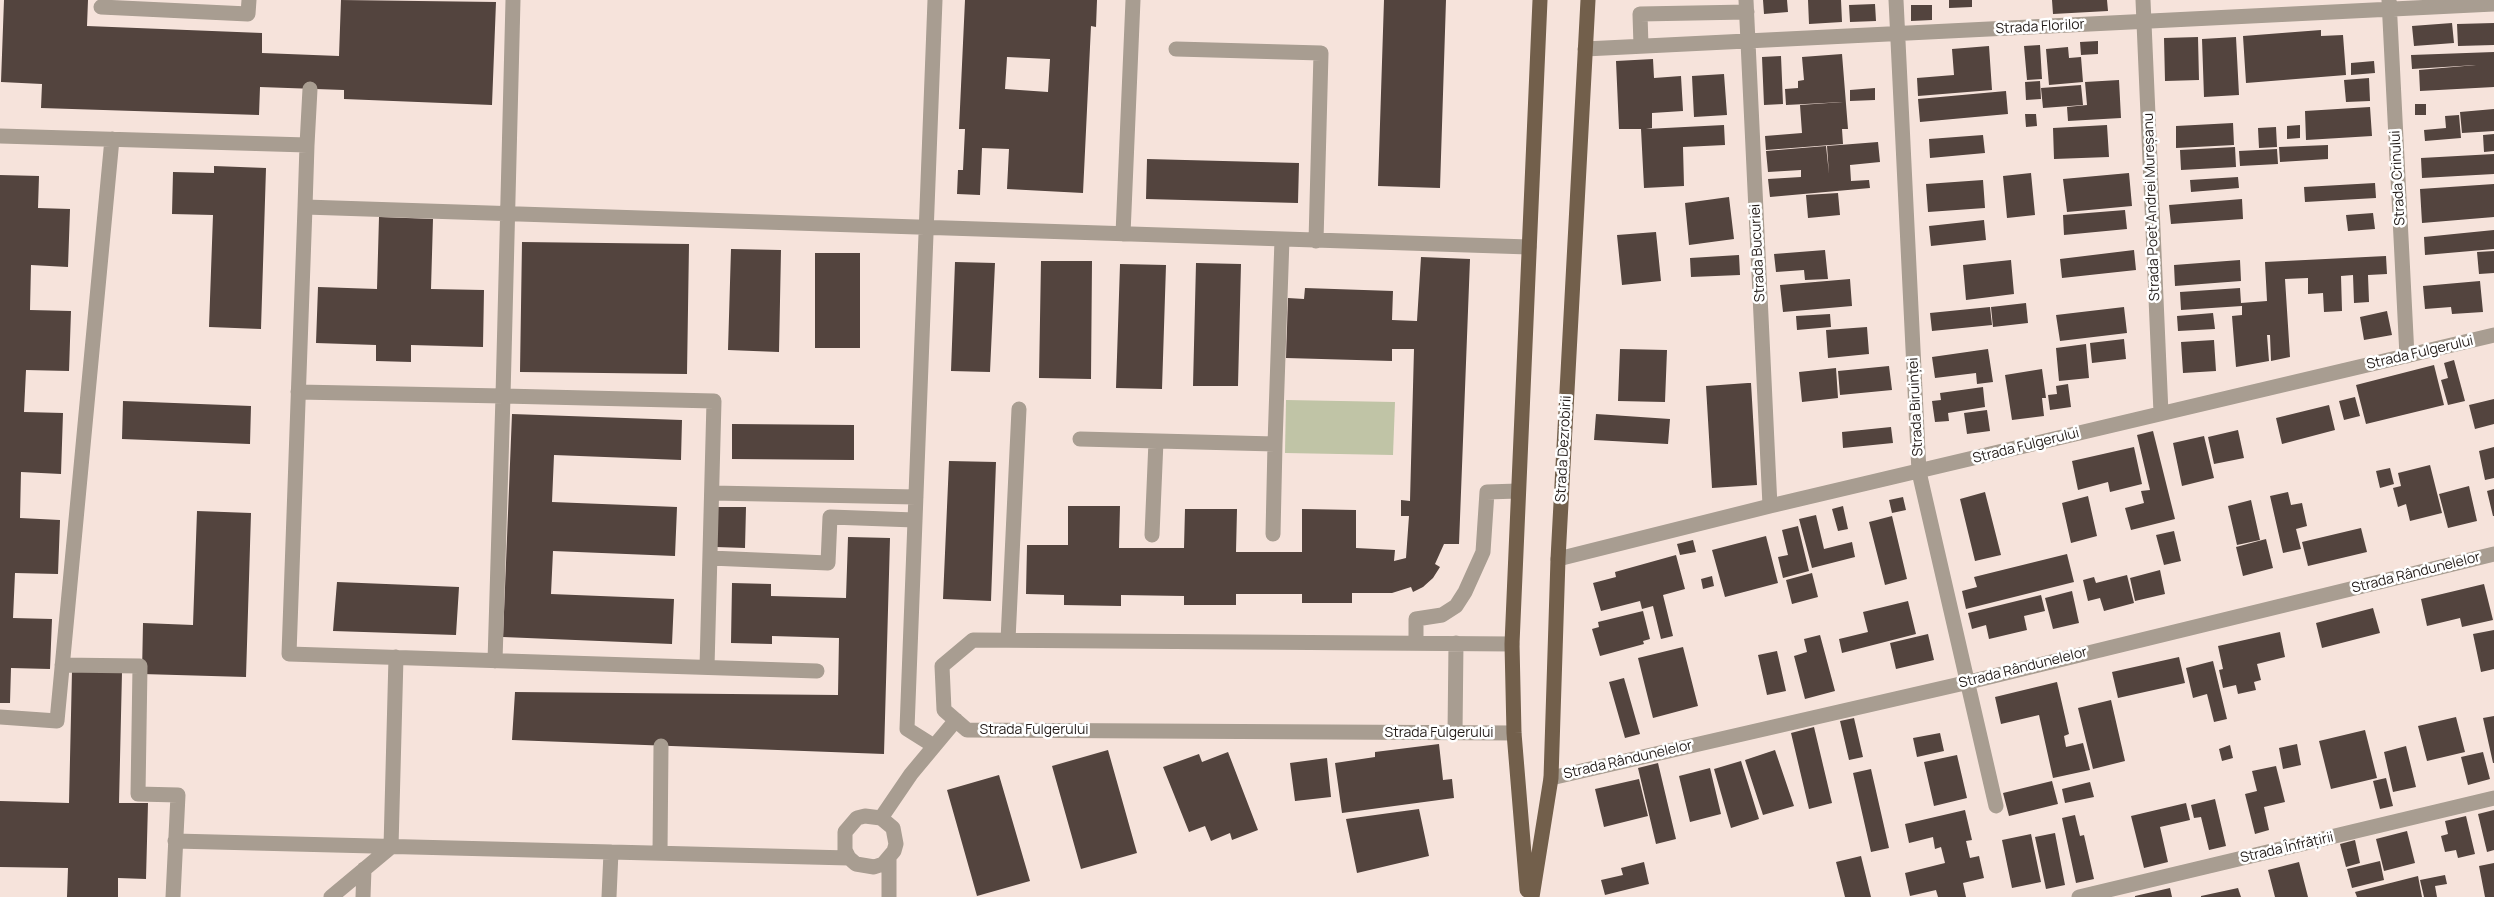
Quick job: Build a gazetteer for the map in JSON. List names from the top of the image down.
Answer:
{
  "streets": {
    "main road": ["Strada Dezrobirii"],
    "street": [
      "Strada Florilor",
      "Strada Crinului",
      "Strada Poet Andrei Mureșanu",
      "Strada Bucuriei",
      "Strada Fulgerului",
      "Strada Biruinței",
      "Strada Rândunelelor",
      "Strada Înfrățirii"
    ]
  },
  "crossings": [
    ["Strada Florilor", "Strada Crinului"],
    ["Strada Florilor", "Strada Poet Andrei Mureșanu"],
    ["Strada Florilor", "Strada Bucuriei"],
    ["Strada Florilor", "Strada Biruinței"],
    ["Strada Florilor", "Strada Dezrobirii"],
    ["Strada Crinului", "Strada Fulgerului"],
    ["Strada Poet Andrei Mureșanu", "Strada Fulgerului"],
    ["Strada Bucuriei", "Strada Fulgerului"],
    ["Strada Fulgerului", "Strada Biruinței"],
    ["Strada Fulgerului", "Strada Dezrobirii"],
    ["Strada Biruinței", "Strada Rândunelelor"],
    ["Strada Dezrobirii", "Strada Rândunelelor"]
  ]
}
